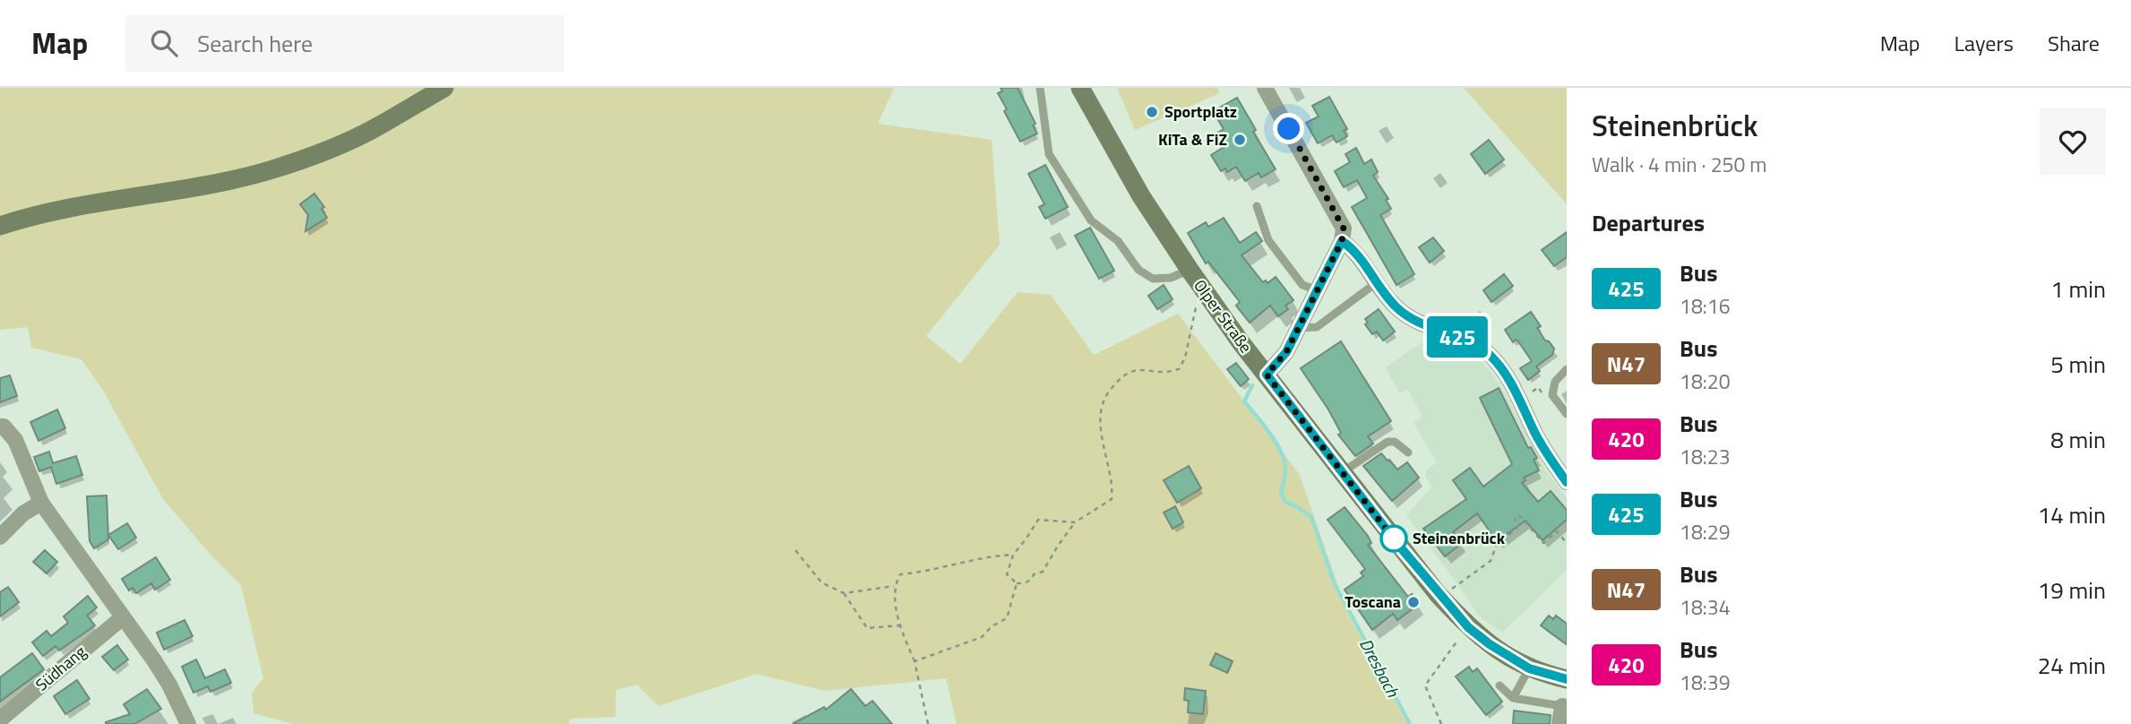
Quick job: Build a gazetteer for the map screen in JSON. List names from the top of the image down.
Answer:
{
  "streets": {
    "main road": ["Olper Straße"],
    "street": ["Südhang"]
  },
  "water": ["Dresbach"],
  "places": [
    "Sportplatz",
    "KiTa & FiZ",
    "Steinenbrück",
    "Toscana"
  ],
  "lines": ["bus line 425"],
  "page": {
    "header": "Map",
    "search": "Search here",
    "nav": ["Map", "Layers", "Share"],
    "on_map": "425",
    "heading": [
      ["Steinenbrück", "Walk · 4 min · 250 m"],
      "Departures"
    ],
    "list": [
      {
        "mark": "425",
        "name": "Bus",
        "note": "18:16",
        "value": "1 min"
      },
      {
        "mark": "N47",
        "name": "Bus",
        "note": "18:20",
        "value": "5 min"
      },
      {
        "mark": "420",
        "name": "Bus",
        "note": "18:23",
        "value": "8 min"
      },
      {
        "mark": "425",
        "name": "Bus",
        "note": "18:29",
        "value": "14 min"
      },
      {
        "mark": "N47",
        "name": "Bus",
        "note": "18:34",
        "value": "19 min"
      },
      {
        "mark": "420",
        "name": "Bus",
        "note": "18:39",
        "value": "24 min"
      }
    ]
  }
}
